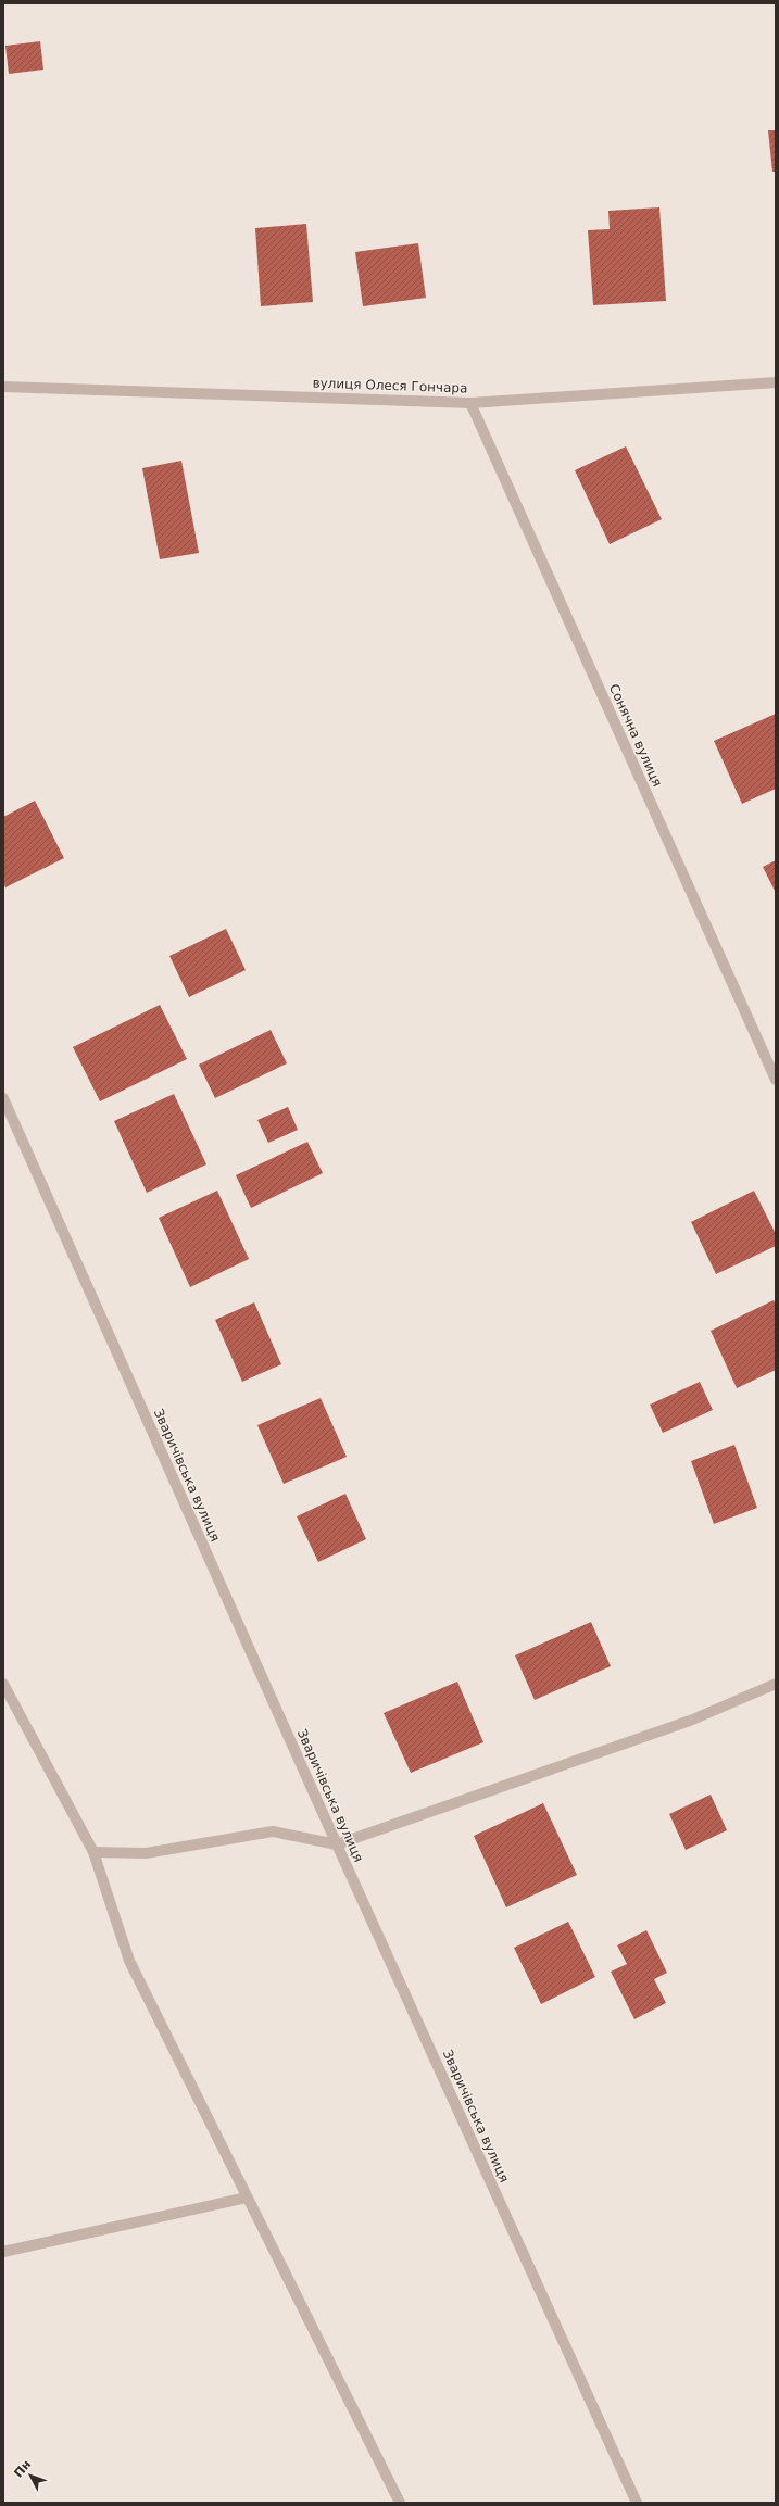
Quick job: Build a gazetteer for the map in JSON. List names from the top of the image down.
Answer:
{
  "streets": {
    "street": ["вулиця Олеся Гончара", "Сонячна вулиця", "Зваричівська вулиця"]
  },
  "crossings": [
    ["вулиця Олеся Гончара", "Сонячна вулиця"]
  ],
  "north": "top left"
}
